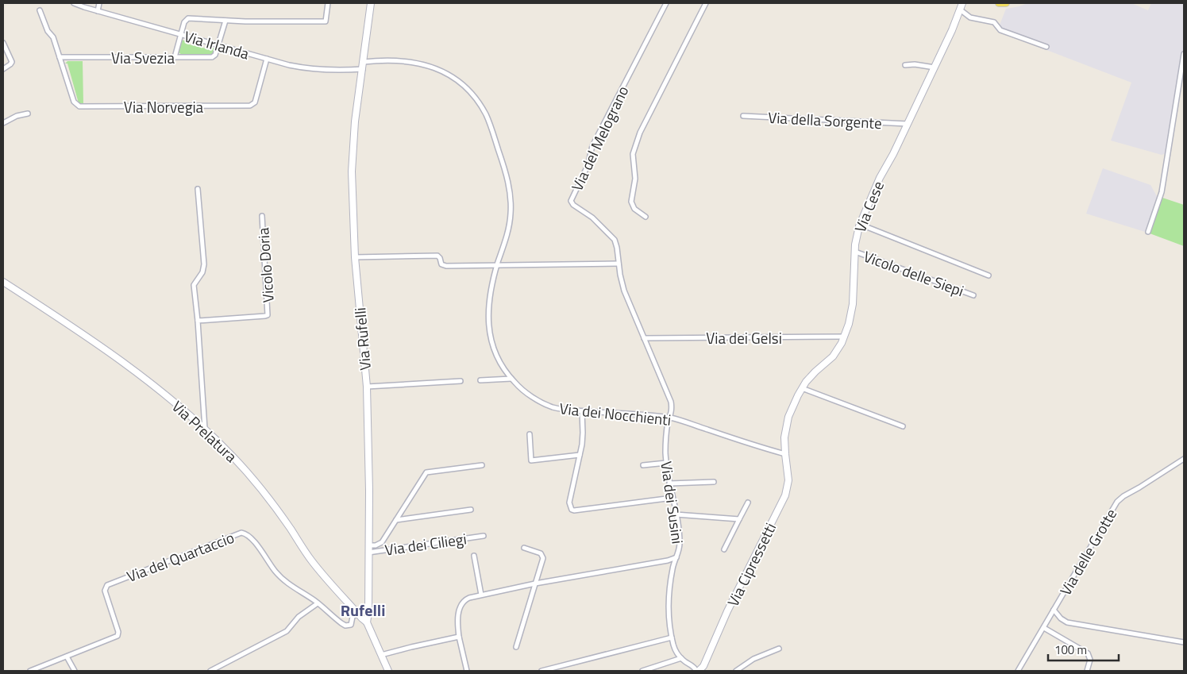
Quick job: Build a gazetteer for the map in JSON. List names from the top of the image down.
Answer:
{
  "streets": {
    "street": [
      "Via Irlanda",
      "Via Svezia",
      "Via Norvegia",
      "Via della Sorgente",
      "Via del Melograno",
      "Via Cese",
      "Vicolo Doria",
      "Vicolo delle Siepi",
      "Via dei Gelsi",
      "Via Rufelli",
      "Via dei Nocchienti",
      "Via Prelatura",
      "Via dei Susini",
      "Via dei Ciliegi",
      "Via delle Grotte",
      "Via del Quartaccio",
      "Via Cipressetti"
    ]
  },
  "crossings": [
    ["Via Irlanda", "Via Svezia"],
    ["Via Irlanda", "Via Norvegia"],
    ["Via Irlanda", "Via Rufelli"],
    ["Via Irlanda", "Via dei Nocchienti"],
    ["Via Svezia", "Via Norvegia"],
    ["Via della Sorgente", "Via Cese"],
    ["Via del Melograno", "Via dei Gelsi"],
    ["Via del Melograno", "Via dei Nocchienti"],
    ["Via del Melograno", "Via dei Susini"],
    ["Via Cese", "Vicolo delle Siepi"],
    ["Via Cese", "Via dei Gelsi"],
    ["Via Cese", "Via dei Nocchienti"],
    ["Via Cese", "Via Cipressetti"],
    ["Via Rufelli", "Via dei Nocchienti"],
    ["Via Rufelli", "Via Prelatura"],
    ["Via Rufelli", "Via dei Ciliegi"],
    ["Via dei Nocchienti", "Via dei Susini"],
    ["Via dei Nocchienti", "Via Cipressetti"],
    ["Via Prelatura", "Via del Quartaccio"],
    ["Via dei Susini", "Via Cipressetti"]
  ],
  "districts": ["Rufelli"],
  "scale_bar": "100 m"
}
